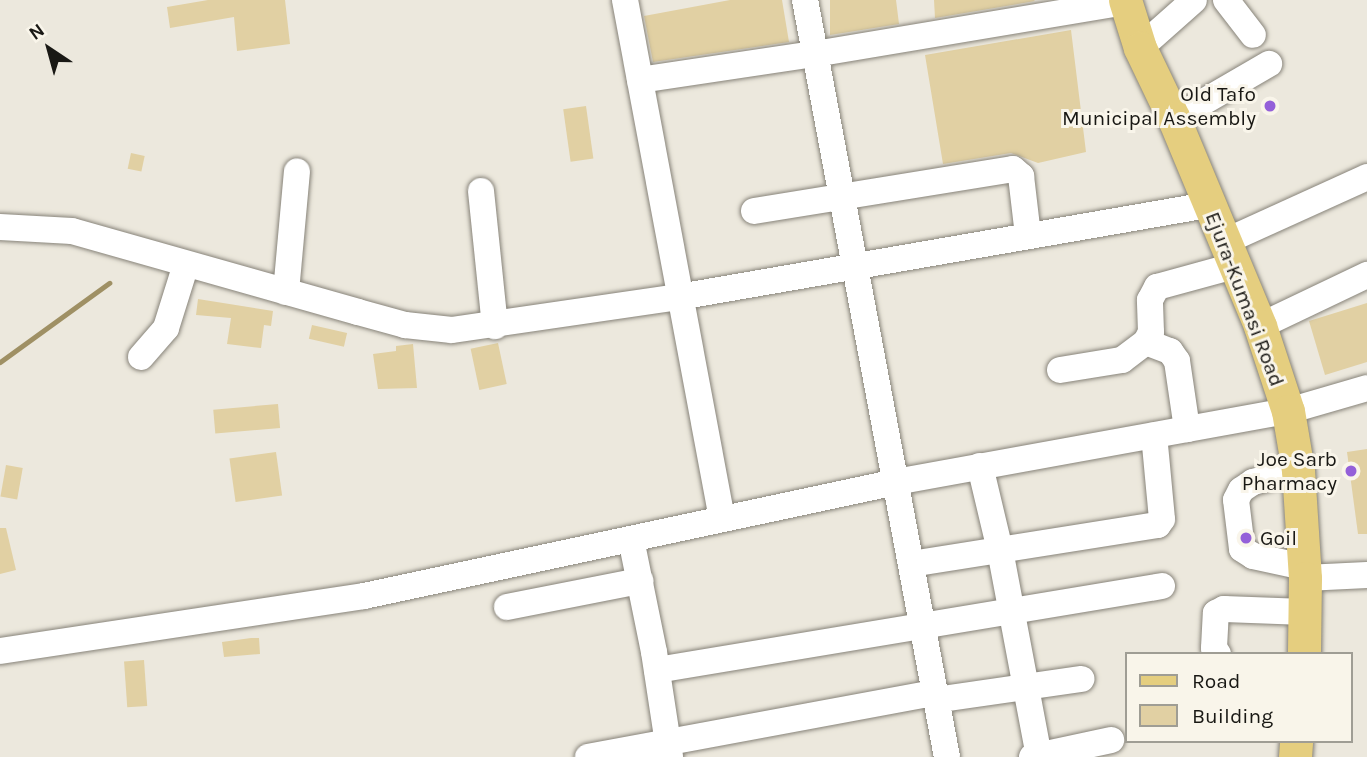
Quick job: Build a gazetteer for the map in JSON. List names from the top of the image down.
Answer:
{
  "streets": {
    "main road": ["Ejura-Kumasi Road"]
  },
  "places": ["Old Tafo Municipal Assembly", "Joe Sarb Pharmacy", "Goil"],
  "legend": ["Road", "Building"],
  "north": "top left"
}
